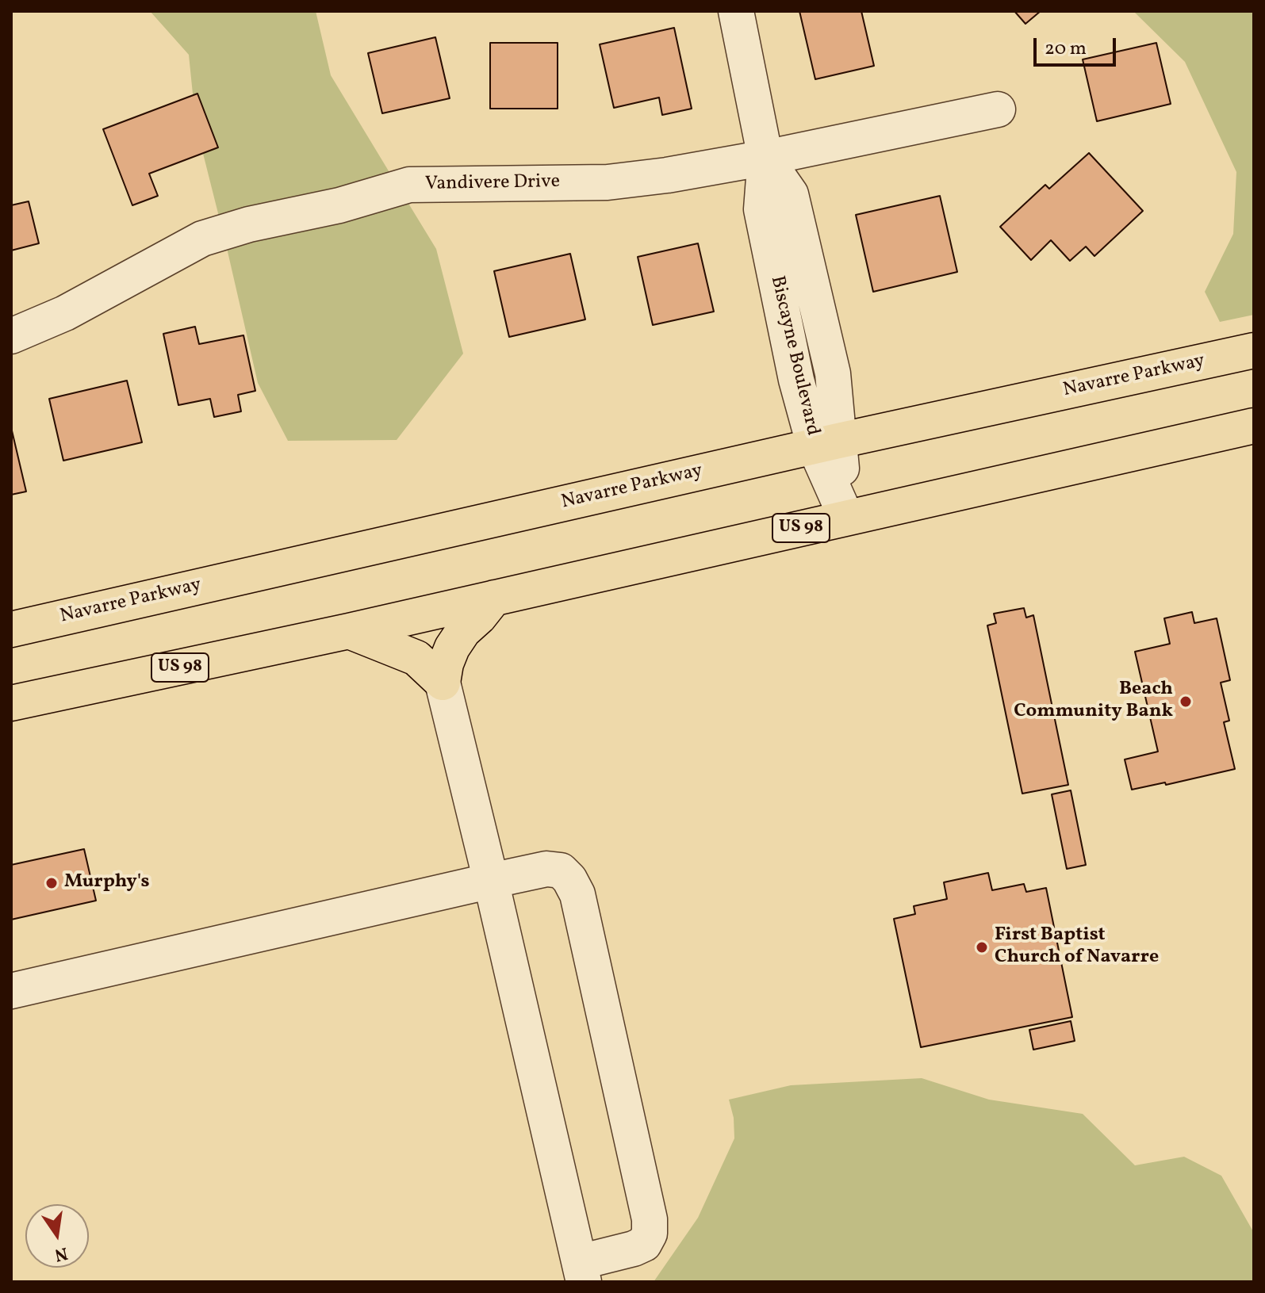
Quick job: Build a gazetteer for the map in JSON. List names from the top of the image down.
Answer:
{
  "streets": {
    "highway": ["Navarre Parkway", "US 98"],
    "street": ["Vandivere Drive", "Biscayne Boulevard"]
  },
  "crossings": [
    ["Vandivere Drive", "Biscayne Boulevard"],
    ["Biscayne Boulevard", "Navarre Parkway"],
    ["Biscayne Boulevard", "US 98"]
  ],
  "places": ["Beach Community Bank", "Murphy's", "First Baptist Church of Navarre"],
  "scale_bar": "20 m",
  "north": "bottom"
}
